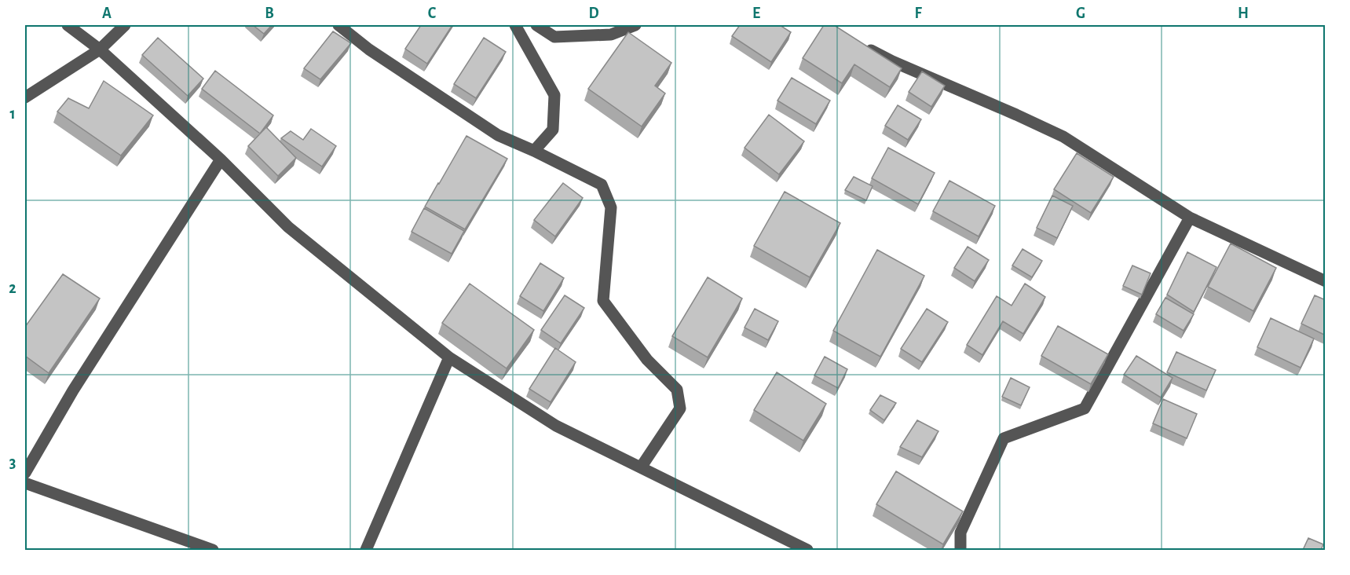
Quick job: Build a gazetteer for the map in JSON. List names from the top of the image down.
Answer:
{
  "grid": {
    "columns": [
      "A",
      "B",
      "C",
      "D",
      "E",
      "F",
      "G",
      "H"
    ],
    "rows": ["1", "2", "3"]
  }
}
